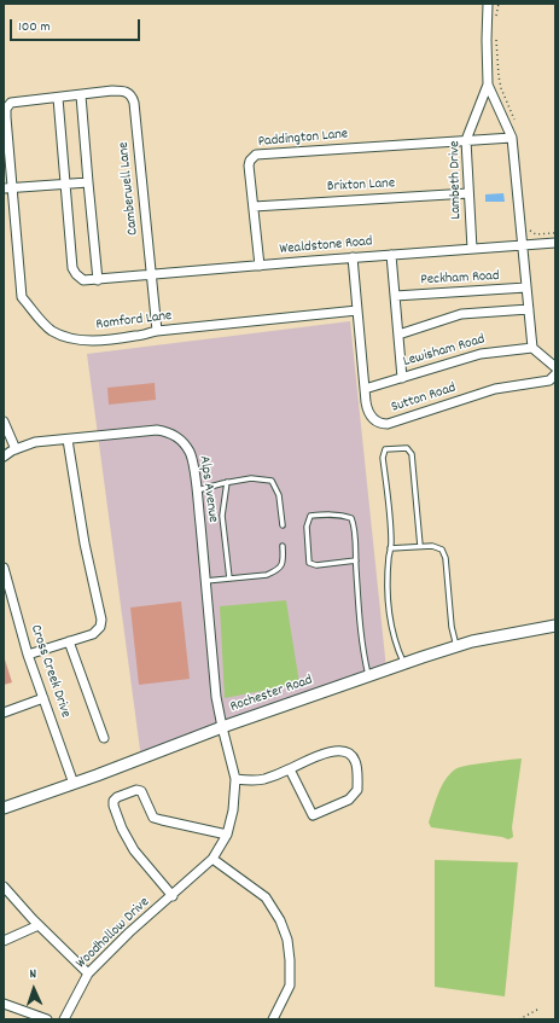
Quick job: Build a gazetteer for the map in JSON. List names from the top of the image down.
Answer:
{
  "streets": {
    "street": [
      "Paddington Lane",
      "Lambeth Drive",
      "Brixton Lane",
      "Camberwell Lane",
      "Wealdstone Road",
      "Peckham Road",
      "Romford Lane",
      "Lewisham Road",
      "Sutton Road",
      "Alps Avenue",
      "Cross Creek Drive",
      "Rochester Road",
      "Woodhollow Drive"
    ]
  },
  "crossings": [
    ["Paddington Lane", "Lambeth Drive"],
    ["Paddington Lane", "Brixton Lane"],
    ["Paddington Lane", "Wealdstone Road"],
    ["Lambeth Drive", "Brixton Lane"],
    ["Lambeth Drive", "Wealdstone Road"],
    ["Camberwell Lane", "Wealdstone Road"],
    ["Camberwell Lane", "Romford Lane"],
    ["Wealdstone Road", "Romford Lane"],
    ["Wealdstone Road", "Sutton Road"],
    ["Romford Lane", "Sutton Road"],
    ["Lewisham Road", "Sutton Road"],
    ["Alps Avenue", "Rochester Road"],
    ["Alps Avenue", "Woodhollow Drive"],
    ["Cross Creek Drive", "Rochester Road"],
    ["Rochester Road", "Woodhollow Drive"]
  ],
  "scale_bar": "100 m",
  "north": "top"
}
